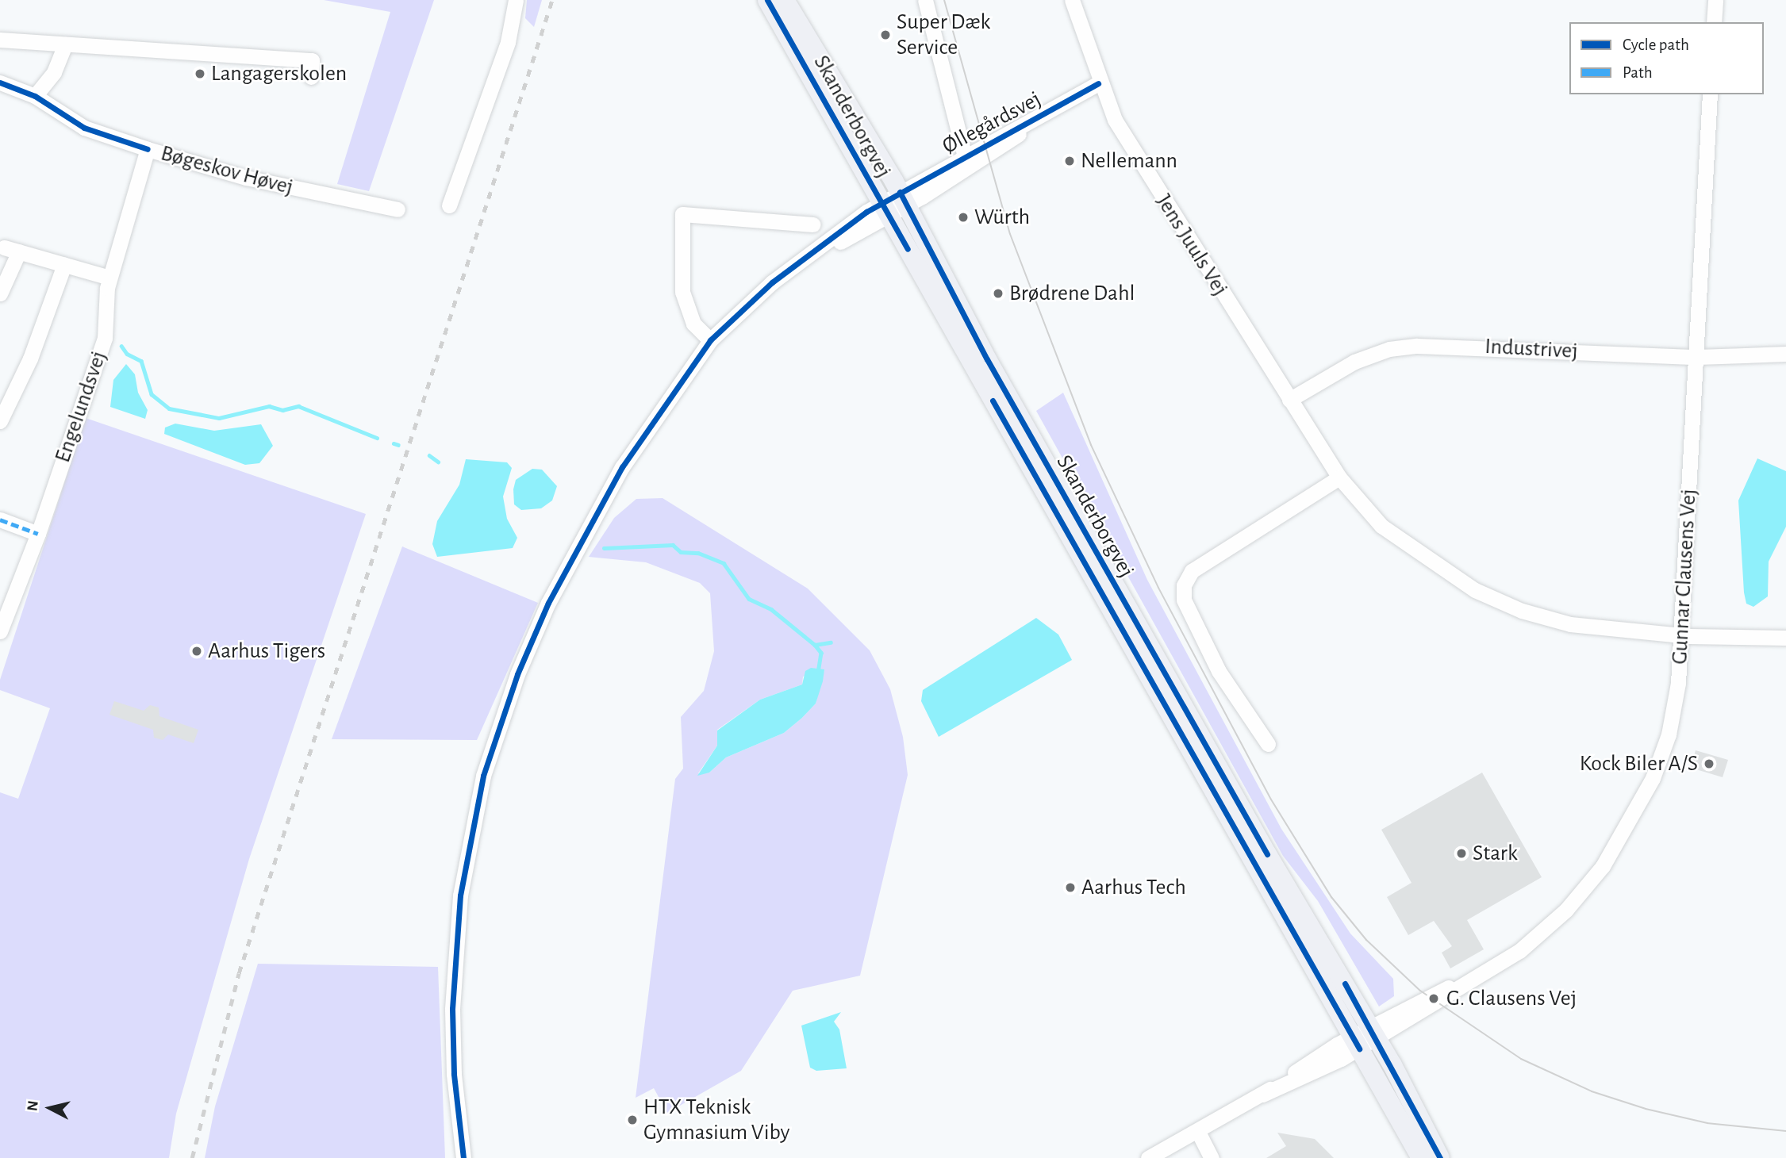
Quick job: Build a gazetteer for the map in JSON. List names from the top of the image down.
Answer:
{
  "streets": {
    "main road": ["Skanderborgvej"],
    "street": [
      "Øllegårdsvej",
      "Bøgeskov Høvej",
      "Jens Juuls Vej",
      "Industrivej",
      "Engelundsvej",
      "Gunnar Clausens Vej"
    ]
  },
  "crossings": [
    ["Skanderborgvej", "Øllegårdsvej"],
    ["Skanderborgvej", "Gunnar Clausens Vej"],
    ["Øllegårdsvej", "Jens Juuls Vej"],
    ["Bøgeskov Høvej", "Engelundsvej"],
    ["Jens Juuls Vej", "Industrivej"],
    ["Jens Juuls Vej", "Gunnar Clausens Vej"],
    ["Industrivej", "Gunnar Clausens Vej"]
  ],
  "places": [
    "Super Dæk Service",
    "Langagerskolen",
    "Nellemann",
    "Würth",
    "Brødrene Dahl",
    "Aarhus Tigers",
    "Kock Biler A/S",
    "Stark",
    "Aarhus Tech",
    "G. Clausens Vej",
    "HTX Teknisk Gymnasium Viby"
  ],
  "legend": ["Cycle path", "Path"],
  "north": "left"
}
